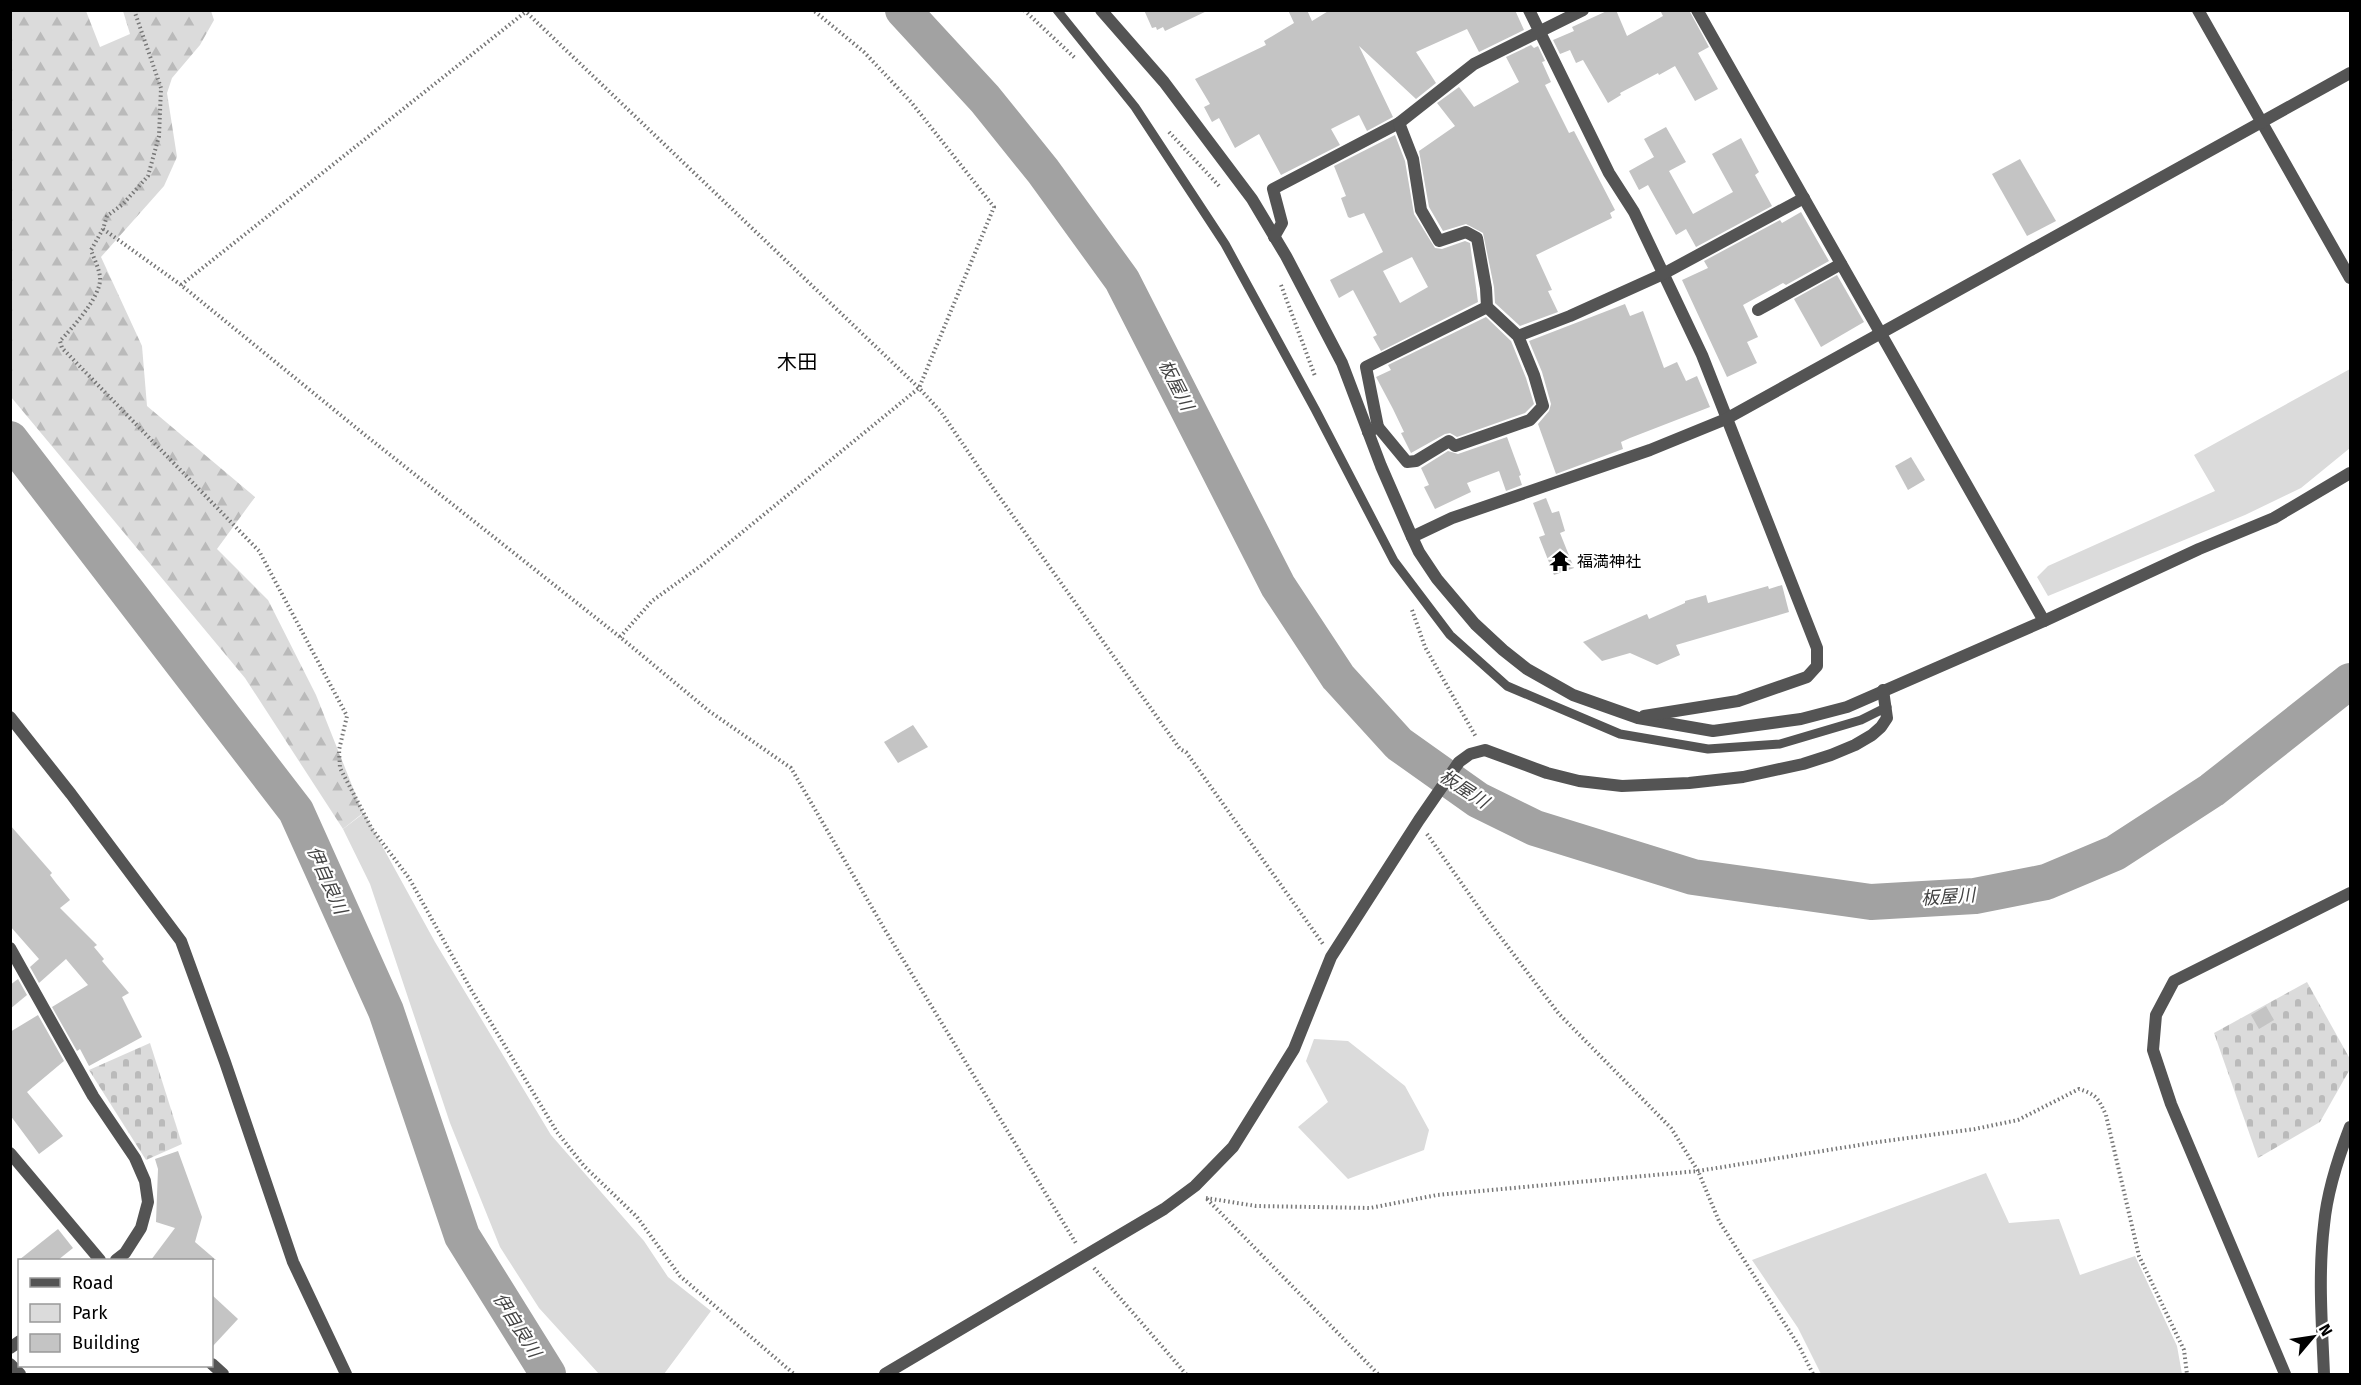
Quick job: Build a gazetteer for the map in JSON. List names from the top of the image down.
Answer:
{
  "districts": ["木田"],
  "water": ["板屋川", "伊自良川"],
  "places": {
    "temple": ["福満神社"]
  },
  "legend": ["Road", "Park", "Building"],
  "north": "top right"
}
